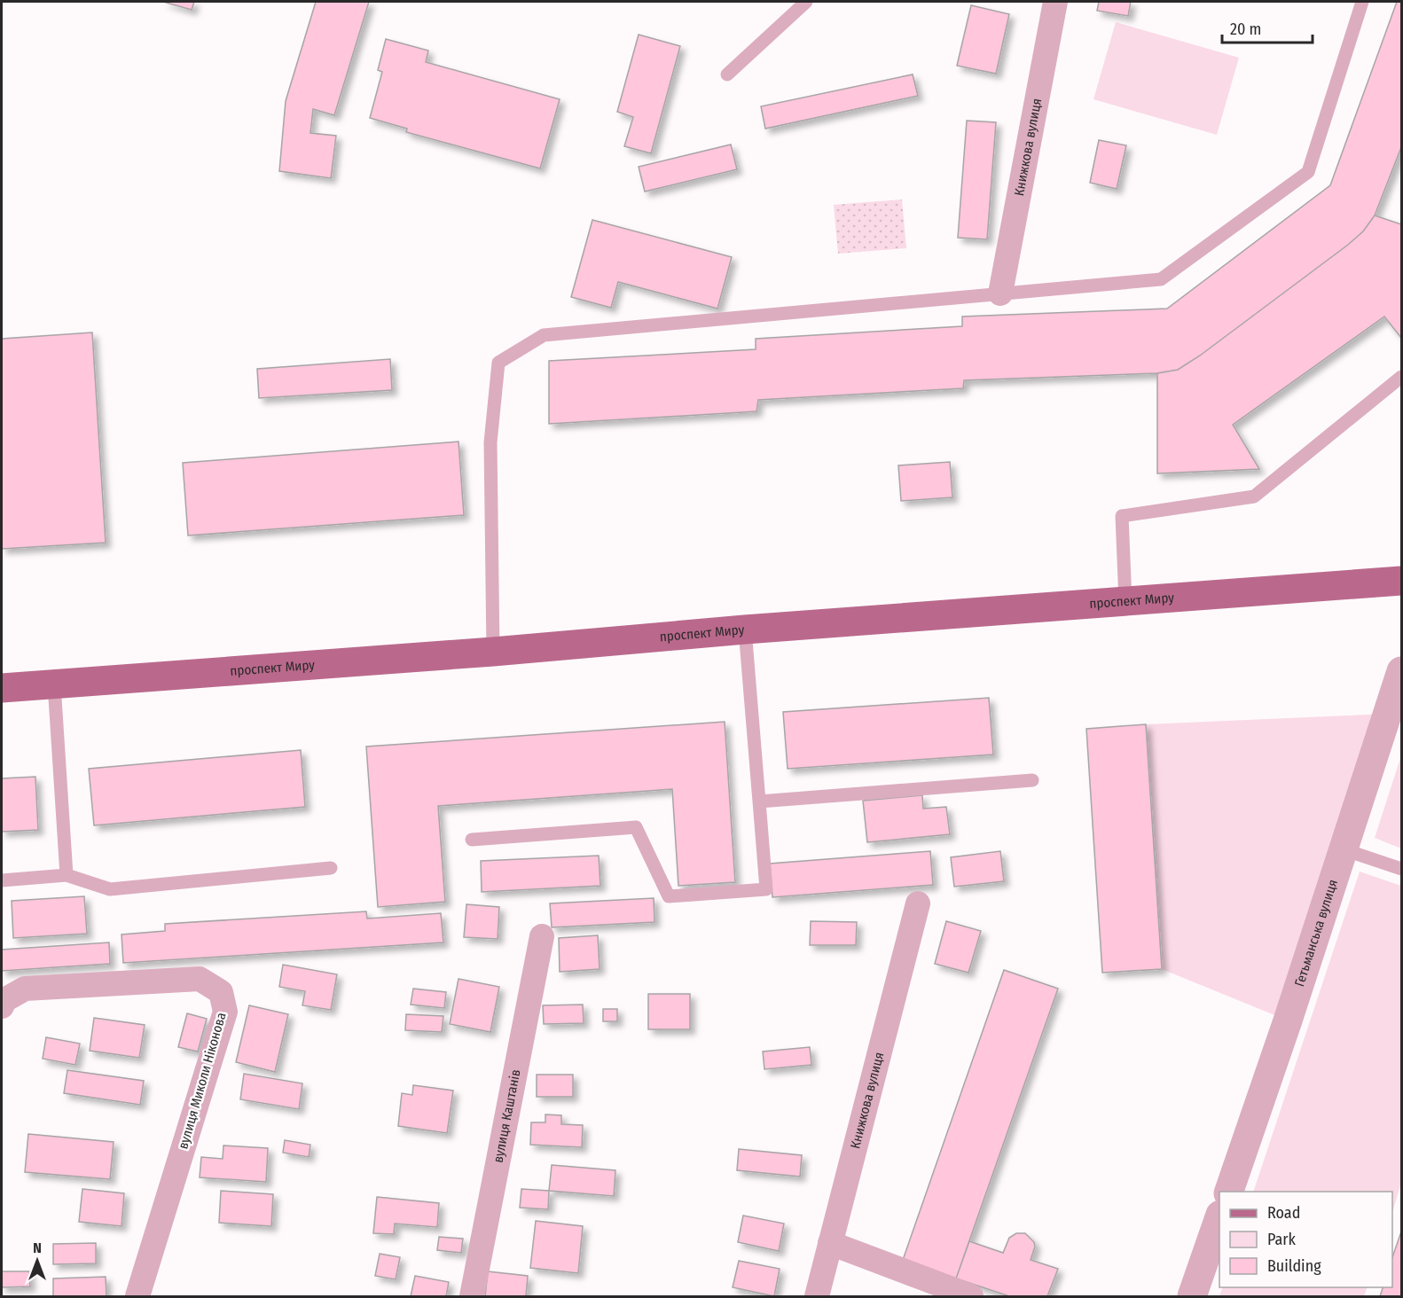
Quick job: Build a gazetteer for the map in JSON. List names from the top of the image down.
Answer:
{
  "streets": {
    "main road": ["проспект Миру"],
    "street": [
      "Книжкова вулиця",
      "Гетьманська вулиця",
      "вулиця Миколи Ніконова",
      "вулиця Каштанів"
    ]
  },
  "legend": ["Road", "Park", "Building"],
  "scale_bar": "20 m",
  "north": "top"
}
